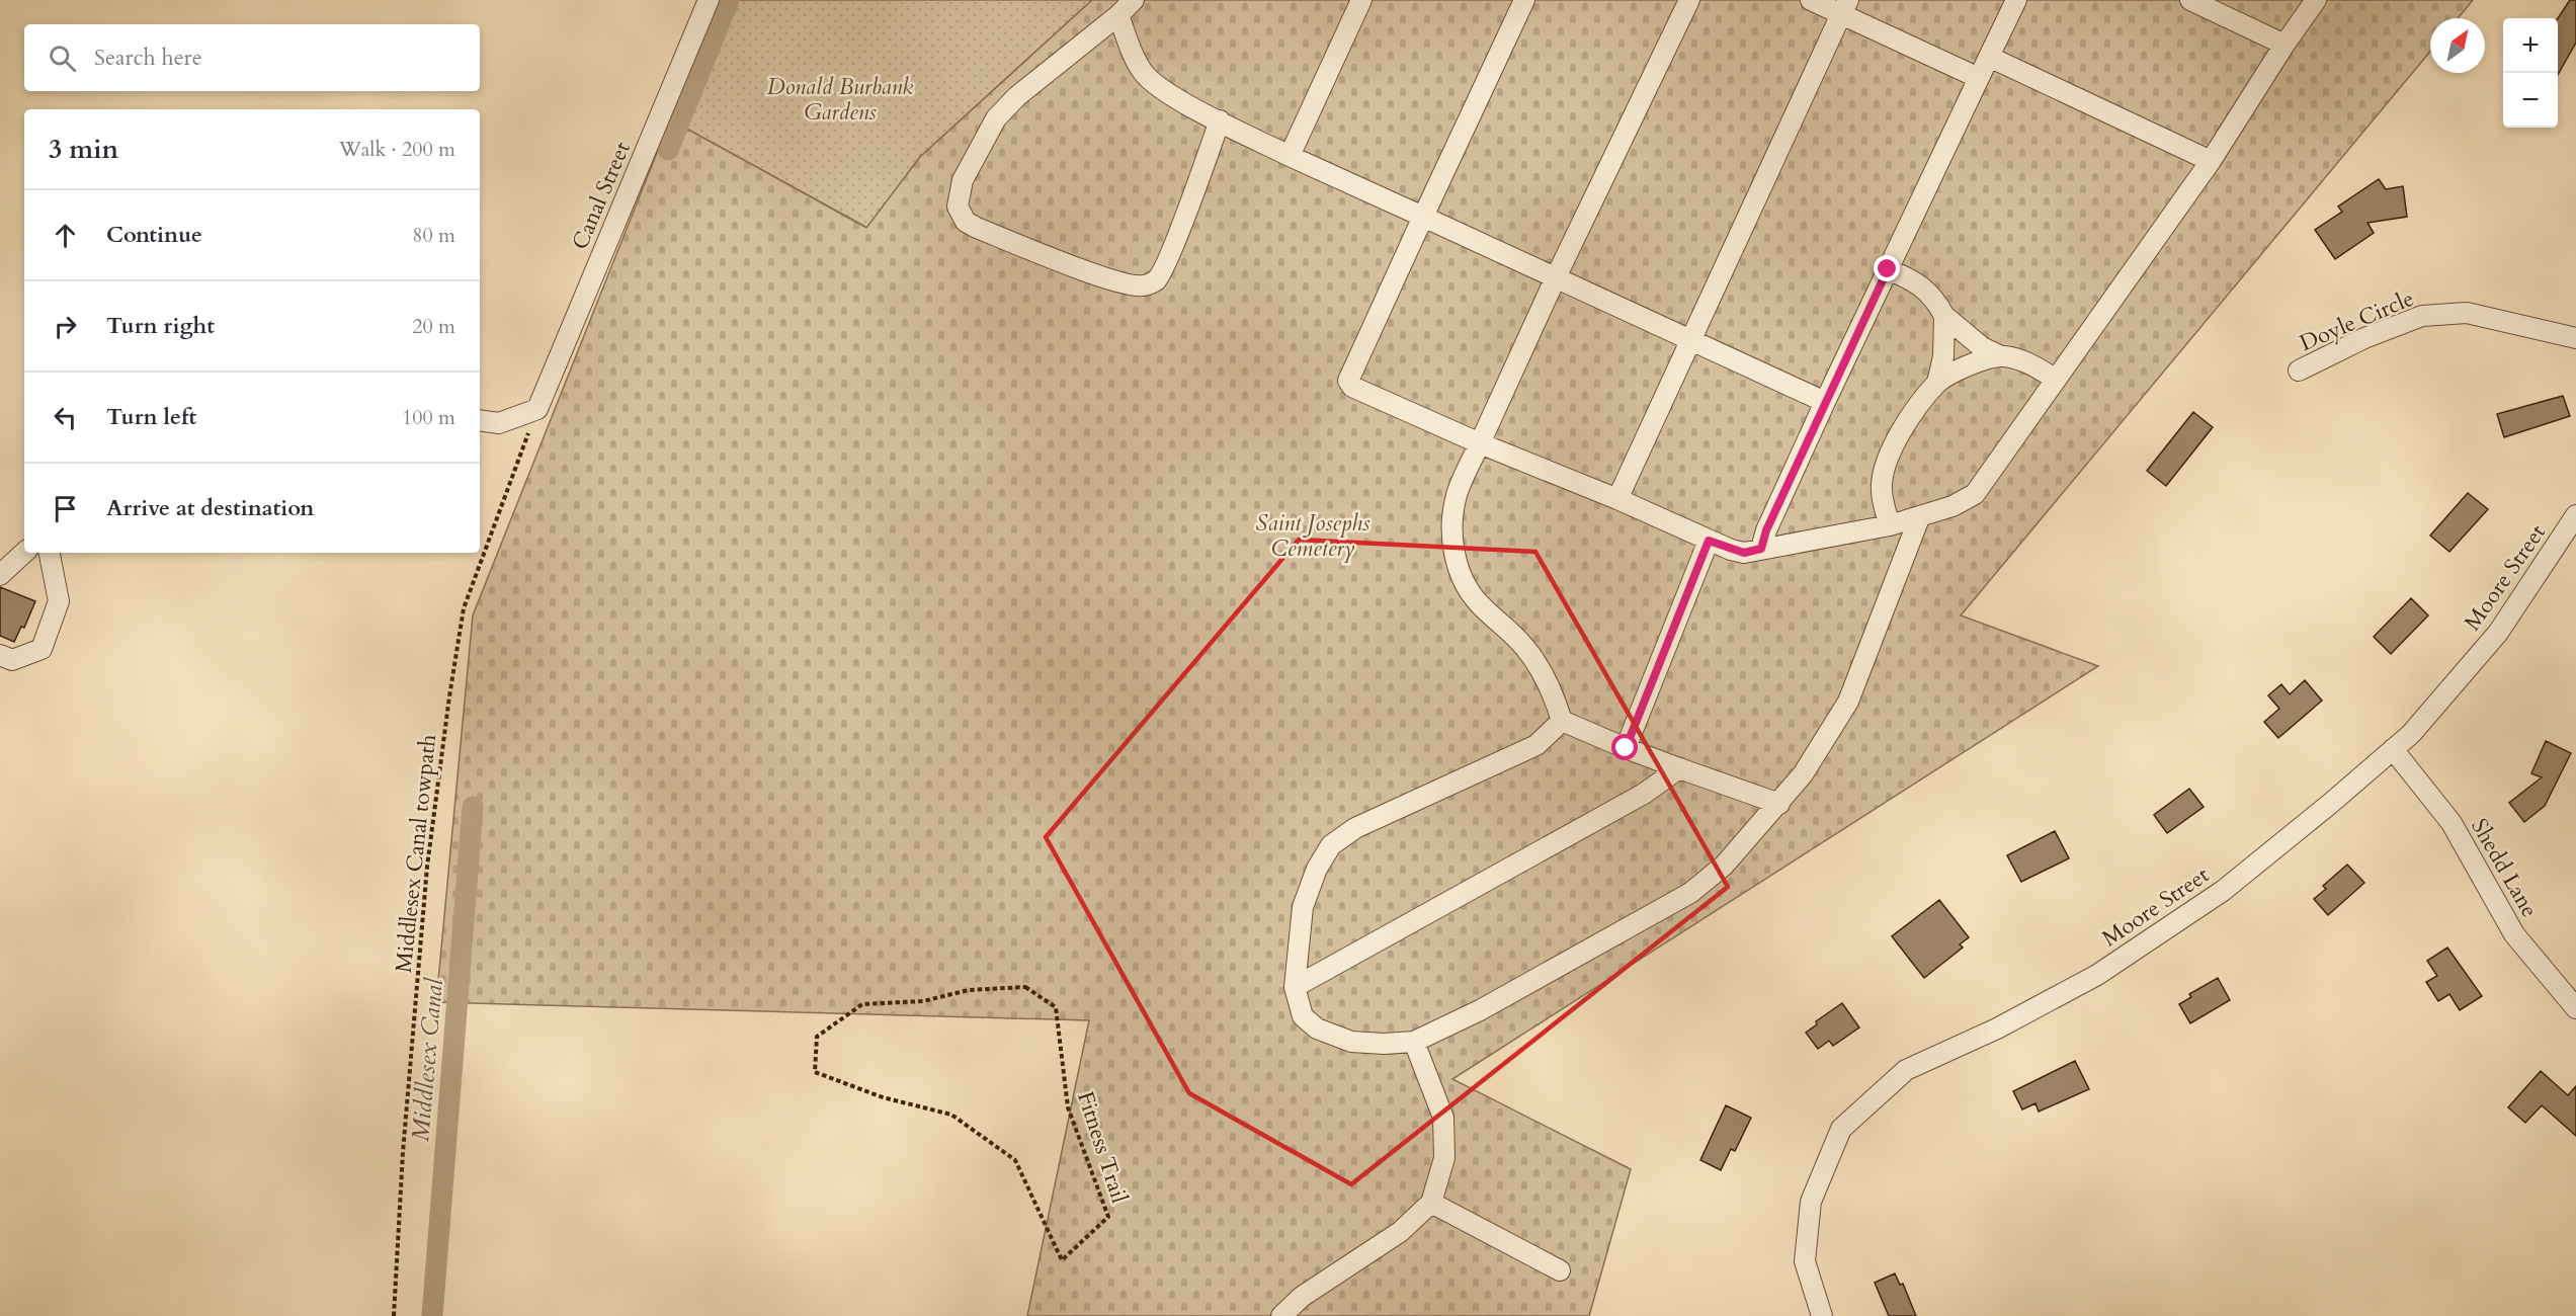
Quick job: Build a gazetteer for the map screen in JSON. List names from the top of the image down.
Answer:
{
  "streets": {
    "street": [
      "Canal Street",
      "Doyle Circle",
      "Moore Street",
      "Shedd Lane"
    ],
    "path": ["Middlesex Canal towpath", "Fitness Trail"]
  },
  "crossings": [
    ["Canal Street", "Middlesex Canal towpath"],
    ["Moore Street", "Shedd Lane"]
  ],
  "water": ["Middlesex Canal"],
  "parks": ["Donald Burbank Gardens", "Saint Josephs Cemetery"],
  "north": "top right",
  "page": {
    "map_buttons": ["+", "−"],
    "search": "Search here",
    "heading": ["3 min", "Walk · 200 m"],
    "list": [
      ["Continue", "80 m"],
      ["Turn right", "20 m"],
      ["Turn left", "100 m"],
      "Arrive at destination"
    ]
  }
}
